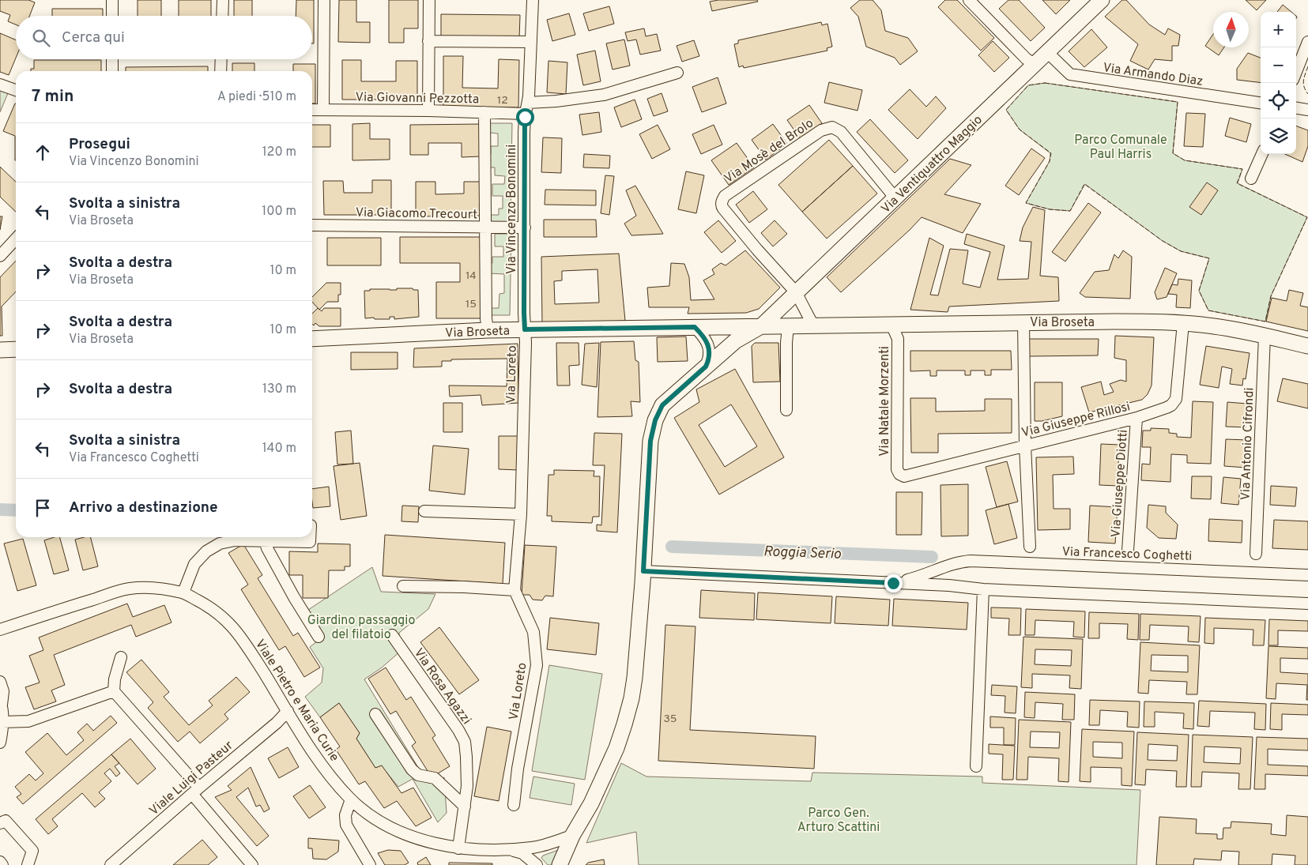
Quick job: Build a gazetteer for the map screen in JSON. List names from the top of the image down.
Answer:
{
  "streets": {
    "street": [
      "Via Armando Diaz",
      "Via Giovanni Pezzotta",
      "Via Mosè del Brolo",
      "Via Ventiquattro Maggio",
      "Via Vincenzo Bonomini",
      "Via Giacomo Trecourt",
      "Via Broseta",
      "Via Loreto",
      "Via Natale Morzenti",
      "Via Giuseppe Rillosi",
      "Via Antonio Cifrondi",
      "Via Giuseppe Diotti",
      "Via Francesco Coghetti",
      "Via Rosa Agazzi",
      "Viale Pietro e Maria Curie",
      "Viale Luigi Pasteur"
    ]
  },
  "crossings": [
    ["Via Armando Diaz", "Via Ventiquattro Maggio"],
    ["Via Giovanni Pezzotta", "Via Vincenzo Bonomini"],
    ["Via Mosè del Brolo", "Via Ventiquattro Maggio"],
    ["Via Ventiquattro Maggio", "Via Broseta"],
    ["Via Vincenzo Bonomini", "Via Giacomo Trecourt"],
    ["Via Vincenzo Bonomini", "Via Broseta"],
    ["Via Vincenzo Bonomini", "Via Loreto"],
    ["Via Broseta", "Via Loreto"],
    ["Via Broseta", "Via Natale Morzenti"],
    ["Via Broseta", "Via Giuseppe Rillosi"],
    ["Via Broseta", "Via Antonio Cifrondi"],
    ["Via Natale Morzenti", "Via Giuseppe Rillosi"],
    ["Via Giuseppe Rillosi", "Via Giuseppe Diotti"],
    ["Via Rosa Agazzi", "Viale Pietro e Maria Curie"],
    ["Viale Pietro e Maria Curie", "Viale Luigi Pasteur"]
  ],
  "water": ["Roggia Serio"],
  "parks": ["Parco Comunale Paul Harris", "Giardino passaggio del filatoio", "Parco Gen. Arturo Scattini"],
  "house_numbers": [
    "12",
    "14",
    "15",
    "35"
  ],
  "north": "top",
  "page": {
    "map_buttons": ["+", "−"],
    "search": "Cerca qui",
    "heading": ["7 min", "A piedi · 510 m"],
    "list": [
      ["Prosegui", "Via Vincenzo Bonomini", "120 m"],
      ["Svolta a sinistra", "Via Broseta", "100 m"],
      ["Svolta a destra", "Via Broseta", "10 m"],
      ["Svolta a destra", "Via Broseta", "10 m"],
      ["Svolta a destra", "130 m"],
      ["Svolta a sinistra", "Via Francesco Coghetti", "140 m"],
      "Arrivo a destinazione"
    ]
  }
}
